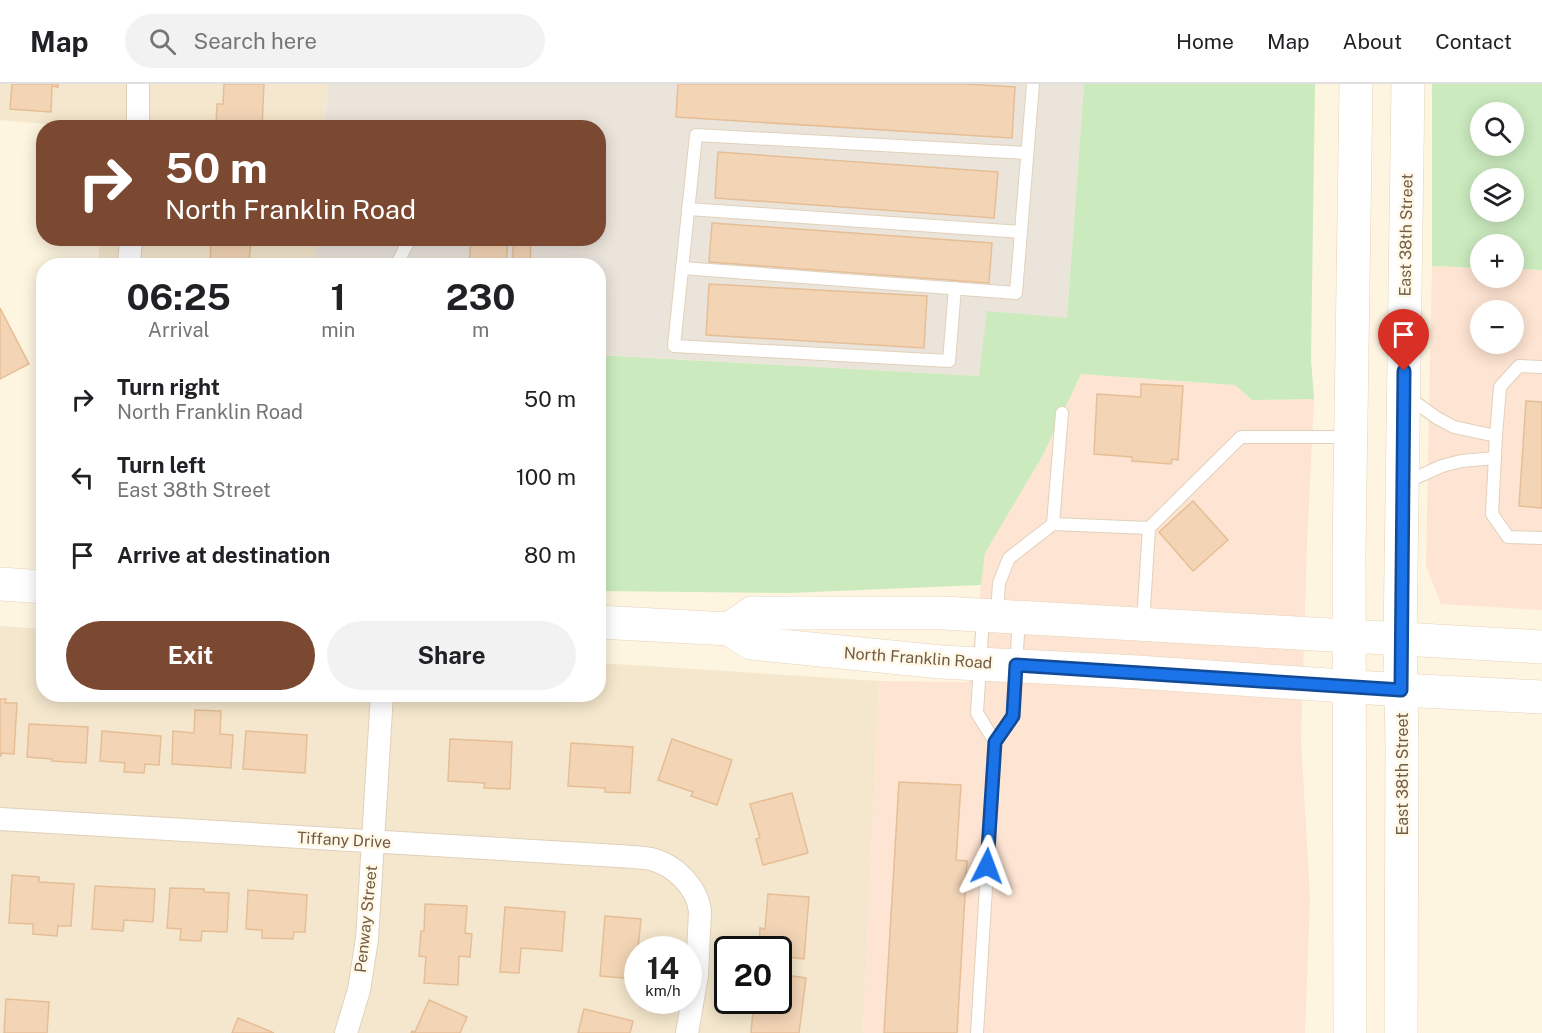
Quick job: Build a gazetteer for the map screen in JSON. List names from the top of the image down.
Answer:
{
  "streets": {
    "main road": ["East 38th Street", "North Franklin Road"],
    "street": ["Tiffany Drive", "Penway Street"]
  },
  "crossings": [
    ["East 38th Street", "North Franklin Road"],
    ["Tiffany Drive", "Penway Street"]
  ],
  "page": {
    "header": "Map",
    "search": "Search here",
    "nav": [
      "Home",
      "Map",
      "About",
      "Contact"
    ],
    "map_buttons": ["+", "−"],
    "turn": ["50 m", "North Franklin Road"],
    "eta": [
      "06:25",
      "Arrival",
      "1",
      "min",
      "230",
      "m"
    ],
    "list": [
      {
        "name": "Turn right",
        "note": "North Franklin Road",
        "value": "50 m"
      },
      {
        "name": "Turn left",
        "note": "East 38th Street",
        "value": "100 m"
      },
      {
        "name": "Arrive at destination",
        "value": "80 m"
      }
    ],
    "buttons": ["Exit", "Share"],
    "speed": "14 km/h",
    "limit": "20"
  }
}
